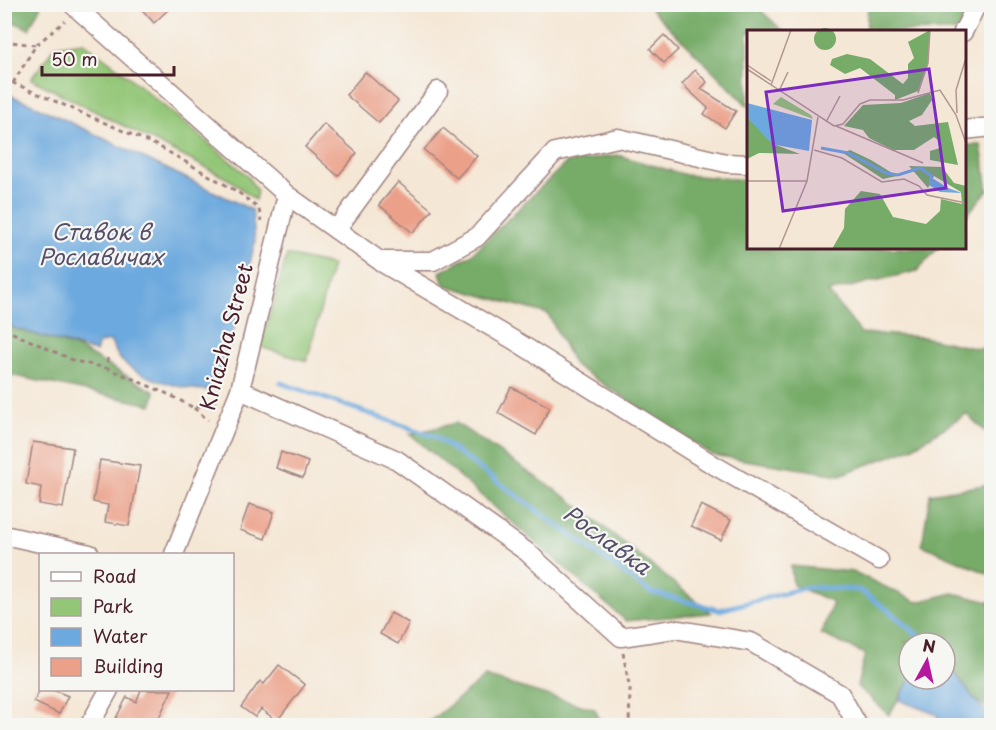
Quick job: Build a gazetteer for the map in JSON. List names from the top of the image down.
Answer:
{
  "streets": {
    "street": ["Kniazha Street"]
  },
  "water": ["Ставок в Рославичах", "Рославка"],
  "legend": [
    "Road",
    "Park",
    "Water",
    "Building"
  ],
  "scale_bar": "50 m",
  "north": "top"
}
